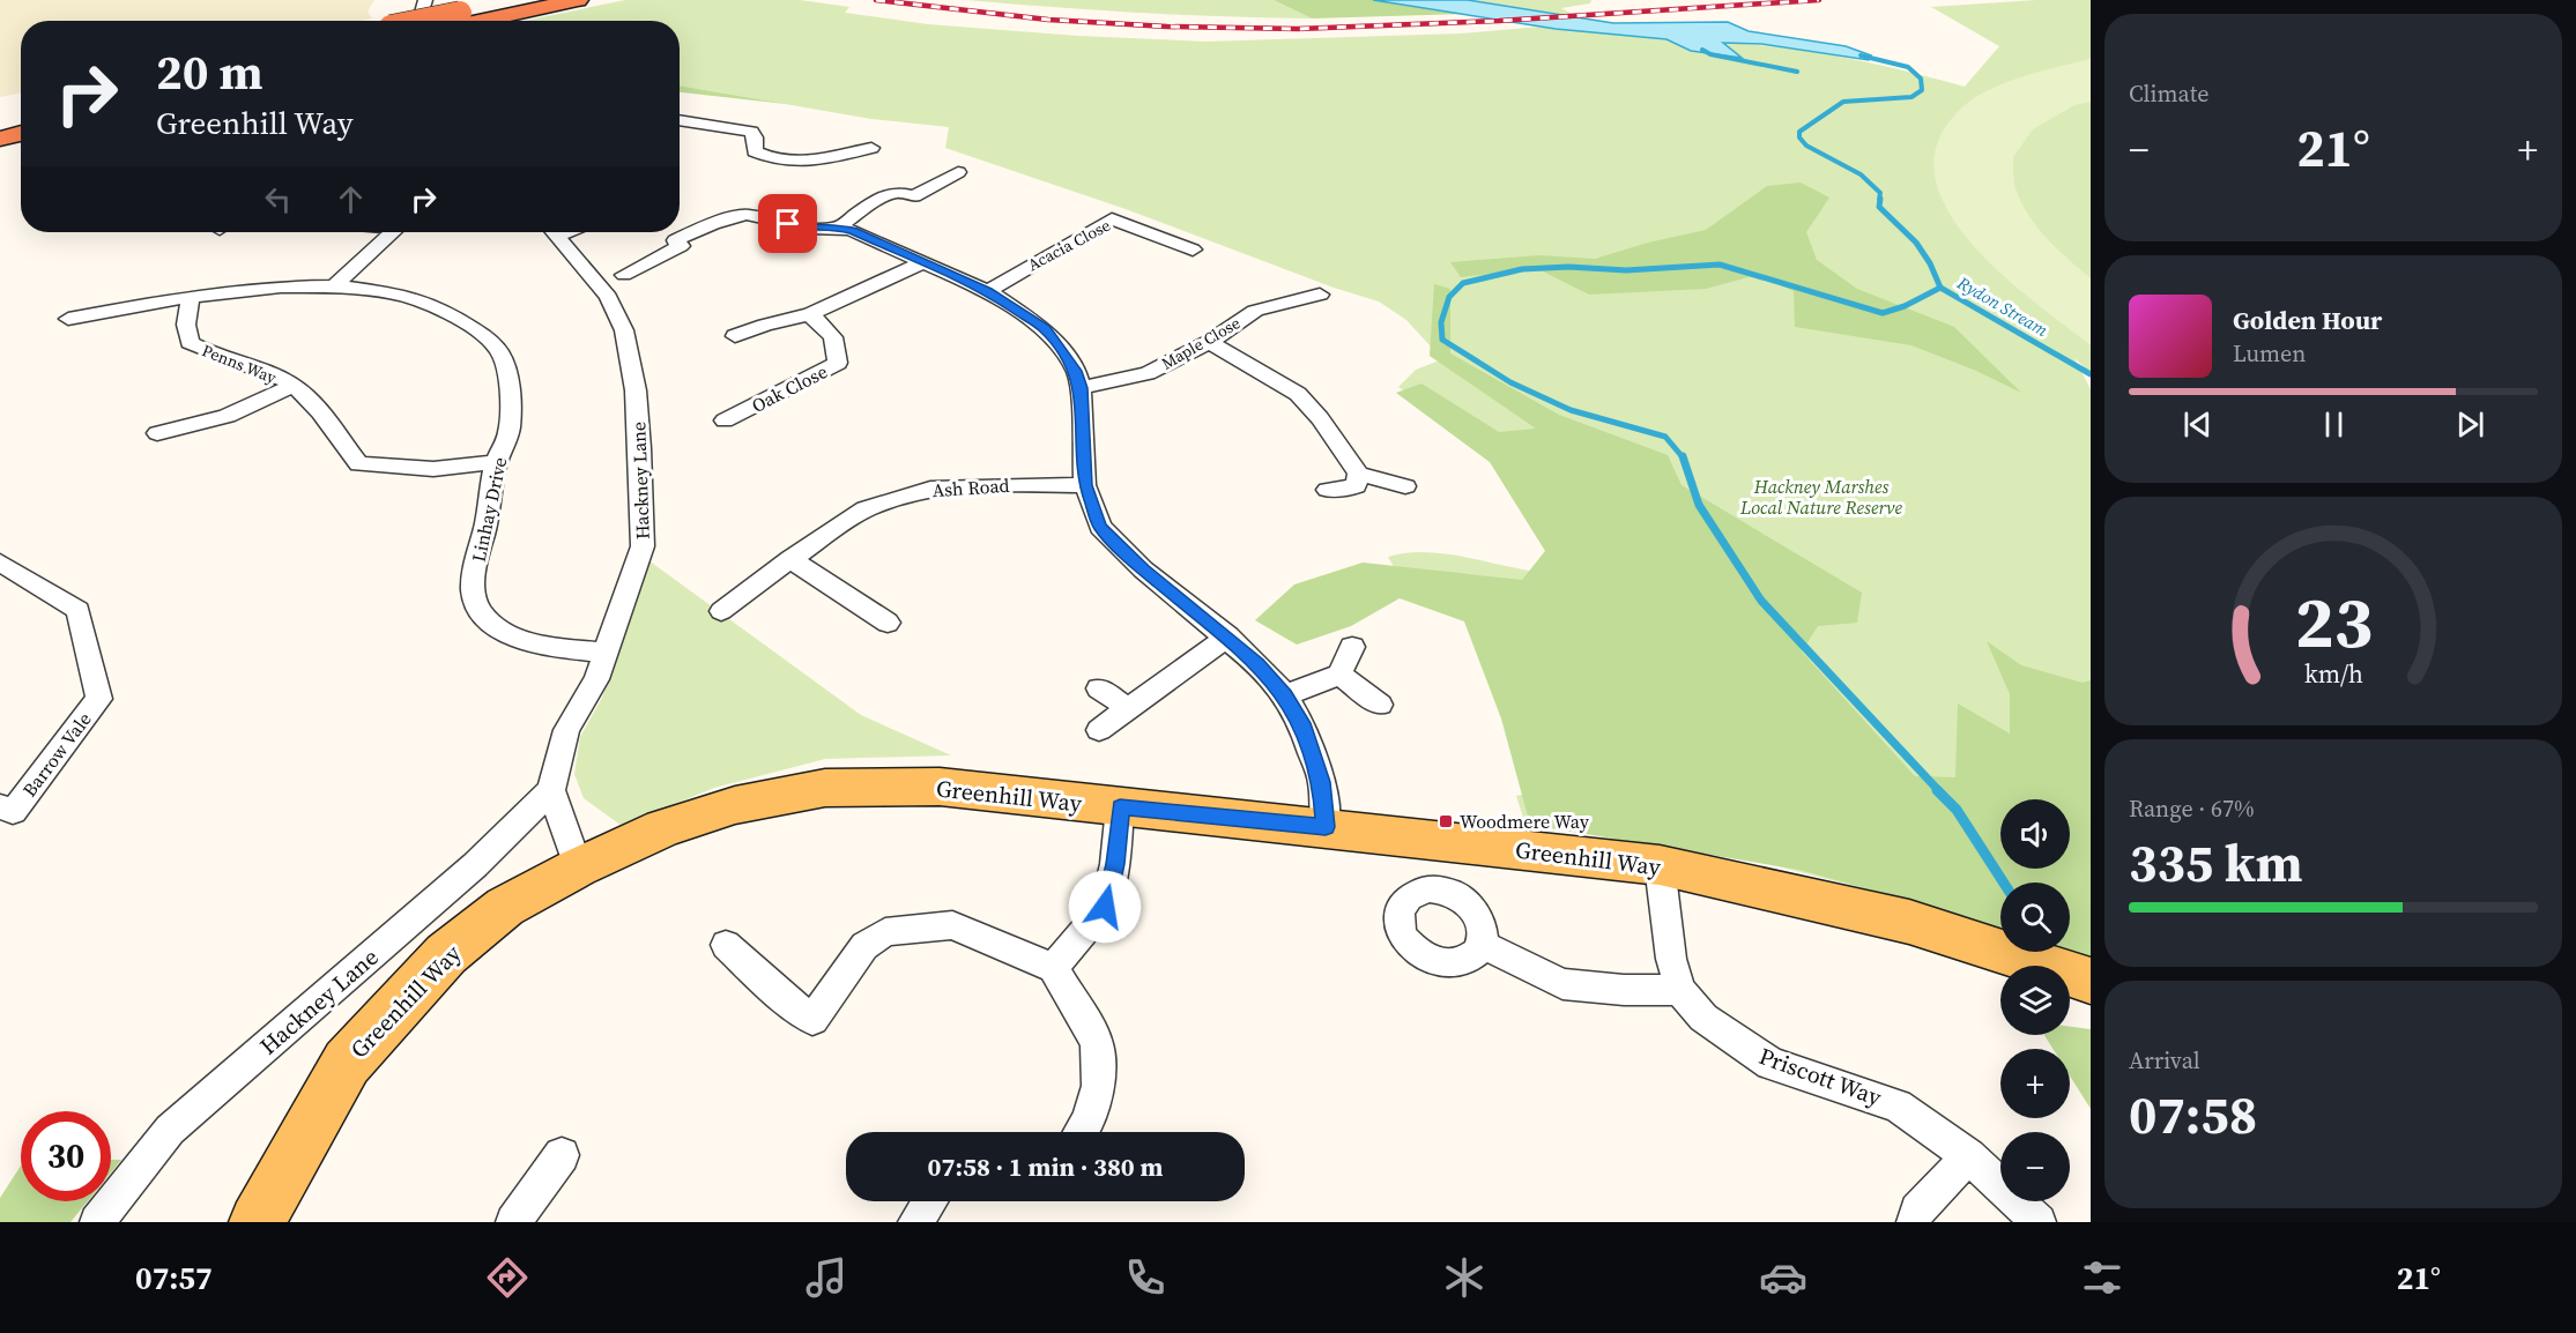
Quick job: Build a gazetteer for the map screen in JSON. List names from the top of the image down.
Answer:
{
  "streets": {
    "main road": ["Greenhill Way"],
    "street": [
      "Acacia Close",
      "Maple Close",
      "Penns Way",
      "Oak Close",
      "Hackney Lane",
      "Ash Road",
      "Linhay Drive",
      "Barrow Vale",
      "Priscott Way"
    ]
  },
  "crossings": [
    ["Penns Way", "Linhay Drive"],
    ["Hackney Lane", "Linhay Drive"],
    ["Greenhill Way", "Priscott Way"]
  ],
  "water": ["Rydon Stream"],
  "parks": ["Hackney Marshes Local Nature Reserve"],
  "places": {
    "transit": ["Woodmere Way"]
  },
  "page": {
    "tile": [
      "Climate",
      ["Range · 67%", "335 km"],
      ["Arrival", "07:58"]
    ],
    "turn": ["20 m", "Greenhill Way"],
    "heat": ["−", "21°", "+"],
    "song": ["Golden Hour", "Lumen"],
    "map_buttons": ["+", "−"],
    "limit": "30",
    "trip": "07:58 · 1 min · 380 m",
    "tabs": ["07:57", "21°"],
    "gauge": ["23", "km/h"]
  }
}
